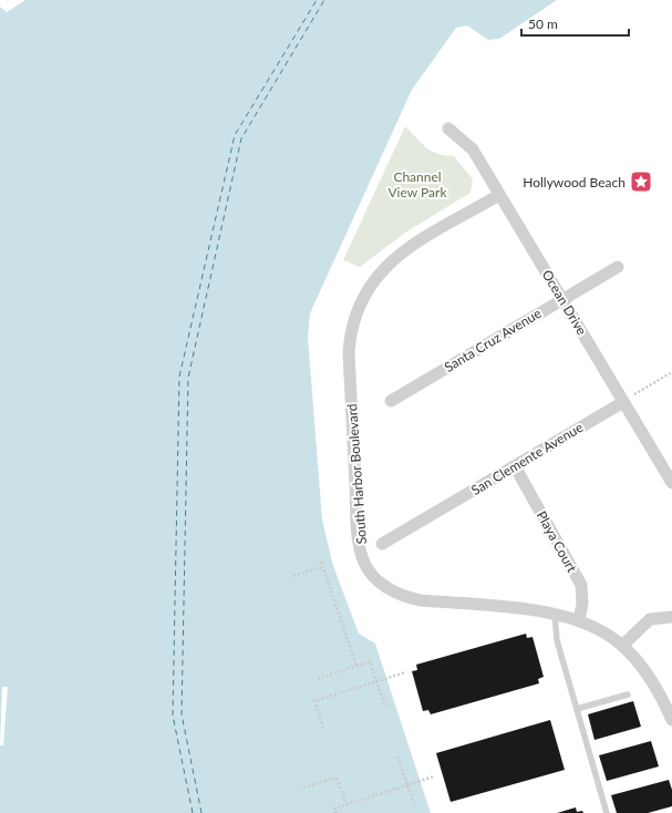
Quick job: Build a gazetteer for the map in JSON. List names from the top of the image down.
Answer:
{
  "streets": {
    "street": [
      "Ocean Drive",
      "Santa Cruz Avenue",
      "San Clemente Avenue",
      "South Harbor Boulevard",
      "Playa Court"
    ]
  },
  "crossings": [
    ["Ocean Drive", "Santa Cruz Avenue"],
    ["Ocean Drive", "San Clemente Avenue"],
    ["Ocean Drive", "South Harbor Boulevard"],
    ["San Clemente Avenue", "Playa Court"],
    ["South Harbor Boulevard", "Playa Court"]
  ],
  "parks": ["Channel View Park"],
  "places": {
    "place": ["Hollywood Beach"]
  },
  "scale_bar": "50 m"
}
